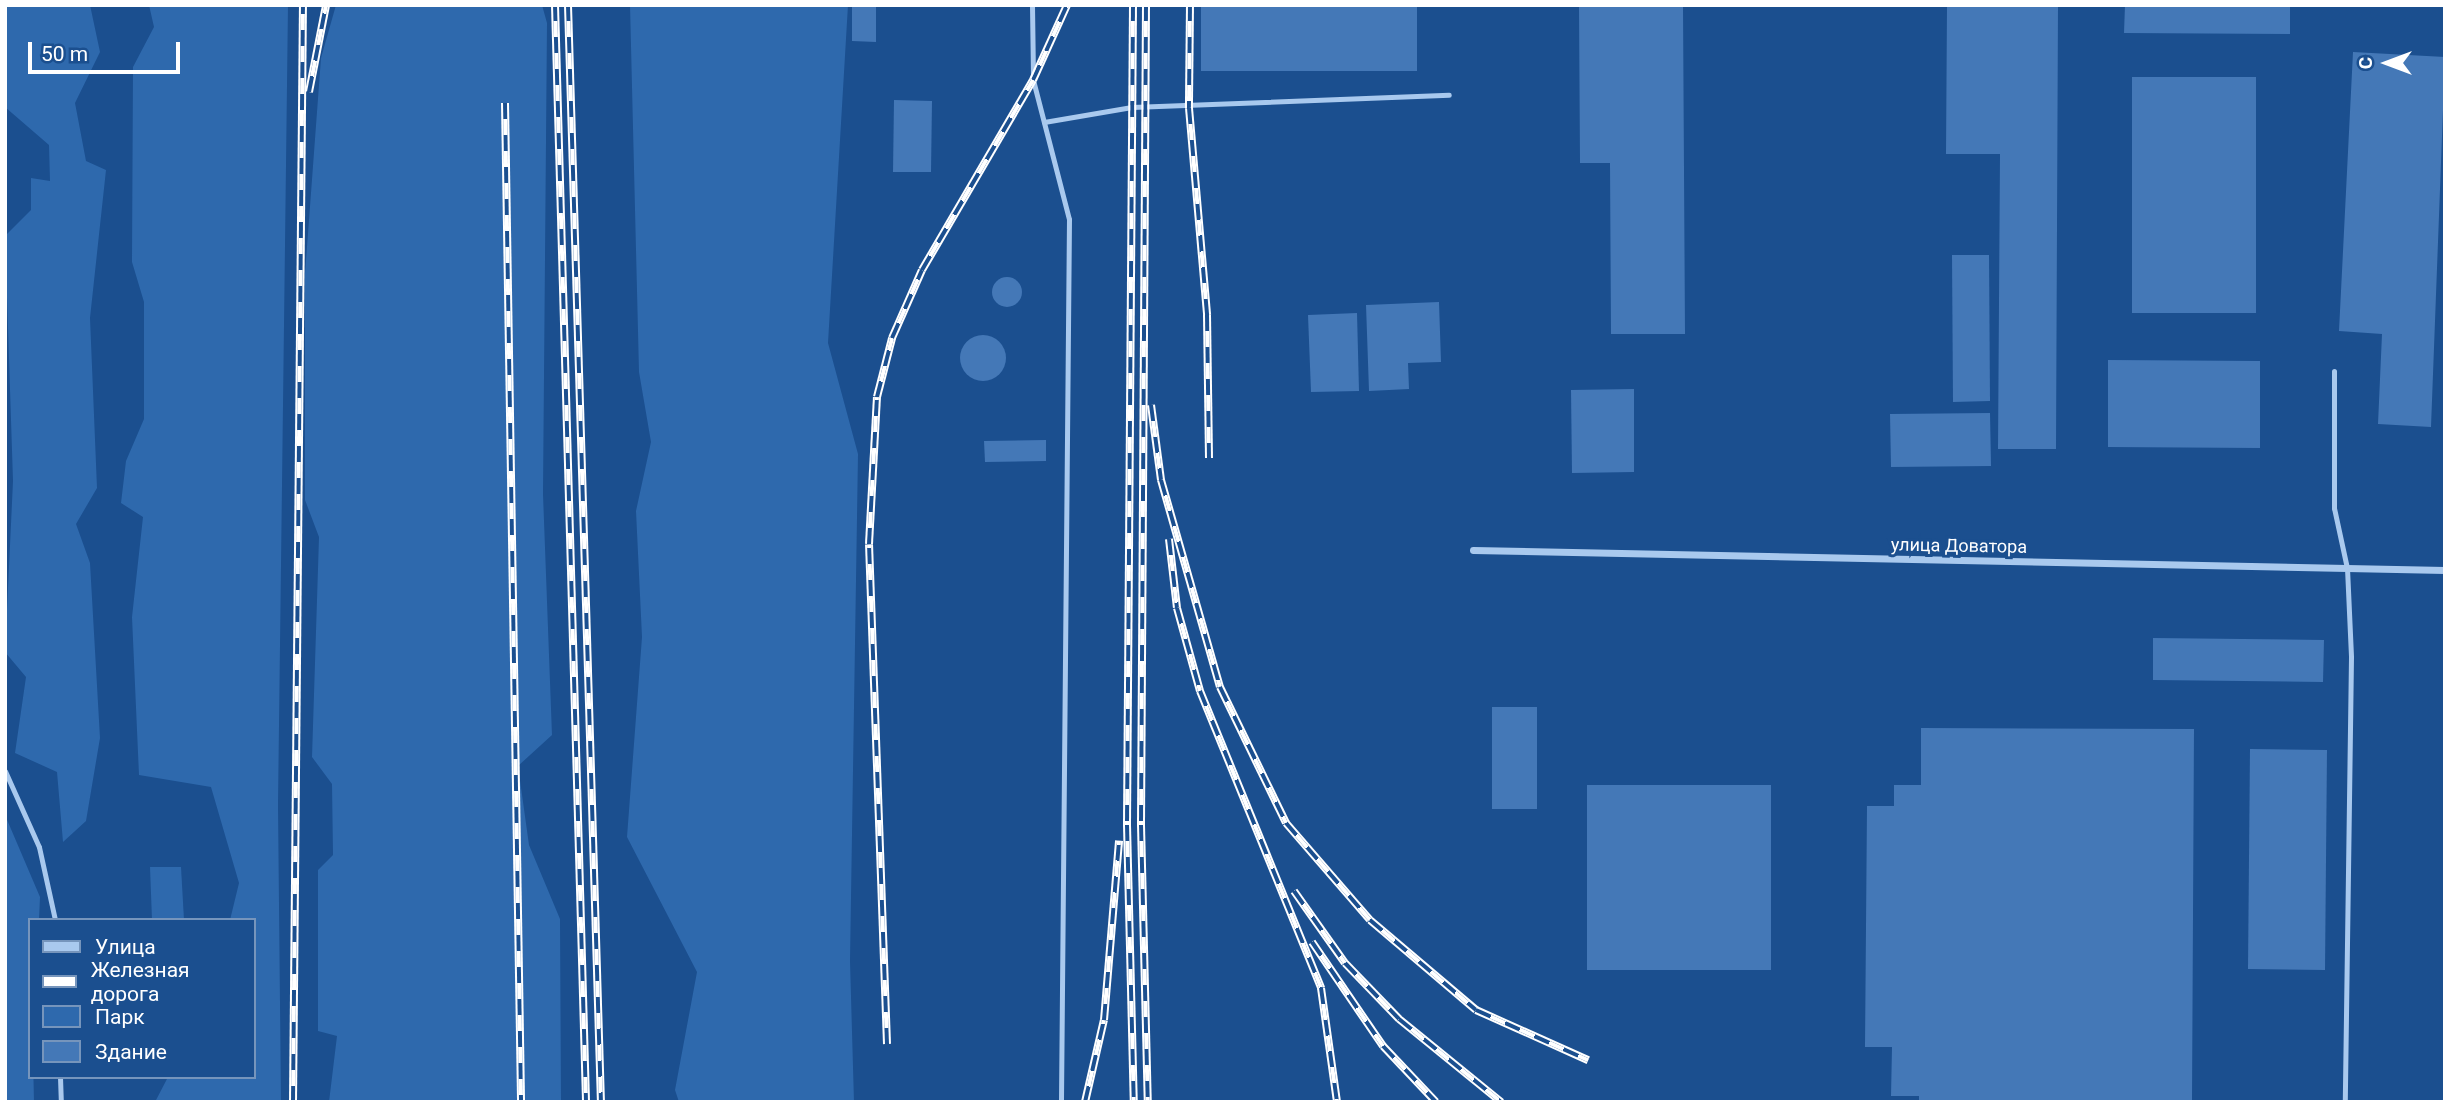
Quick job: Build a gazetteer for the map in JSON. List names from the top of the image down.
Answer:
{
  "streets": {
    "street": ["улица Доватора"]
  },
  "legend": [
    "Улица",
    "Железная дорога",
    "Парк",
    "Здание"
  ],
  "scale_bar": "50 m",
  "north": "left"
}
